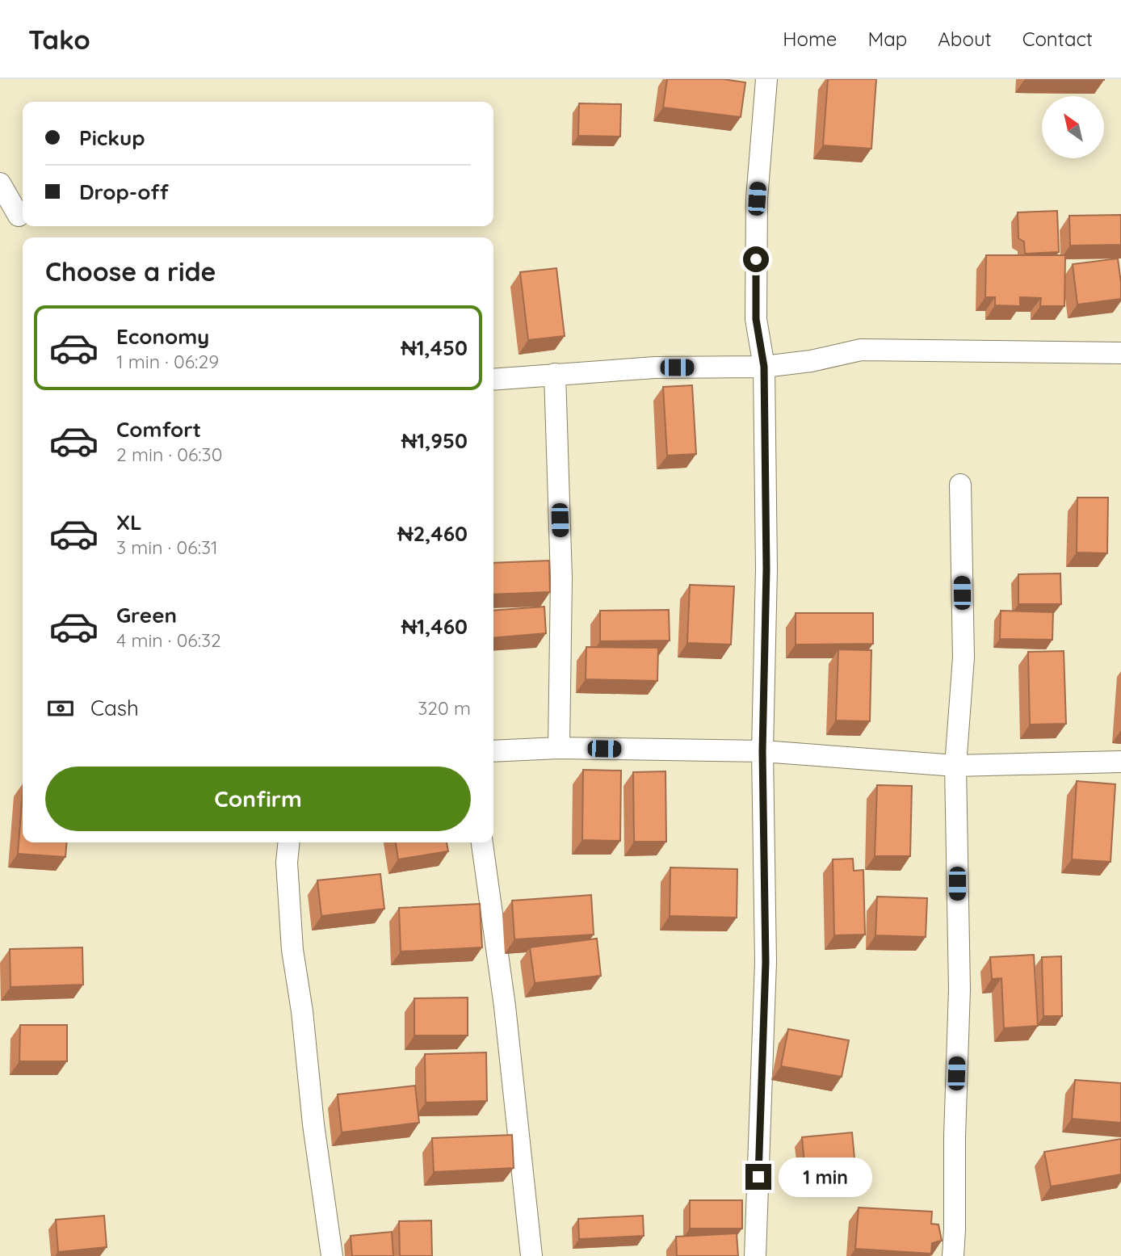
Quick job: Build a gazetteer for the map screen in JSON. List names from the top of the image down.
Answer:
{
  "north": "top left",
  "page": {
    "header": "Tako",
    "nav": [
      "Home",
      "Map",
      "About",
      "Contact"
    ],
    "banner": ["Pickup", "Drop-off"],
    "heading": "Choose a ride",
    "list": [
      {
        "name": "Economy",
        "note": "1 min · 06:29",
        "value": "₦1,450"
      },
      {
        "name": "Comfort",
        "note": "2 min · 06:30",
        "value": "₦1,950"
      },
      {
        "name": "XL",
        "note": "3 min · 06:31",
        "value": "₦2,460"
      },
      {
        "name": "Green",
        "note": "4 min · 06:32",
        "value": "₦1,460"
      }
    ],
    "pay": ["Cash", "320 m"],
    "buttons": "Confirm",
    "bubble": "1 min"
  }
}
